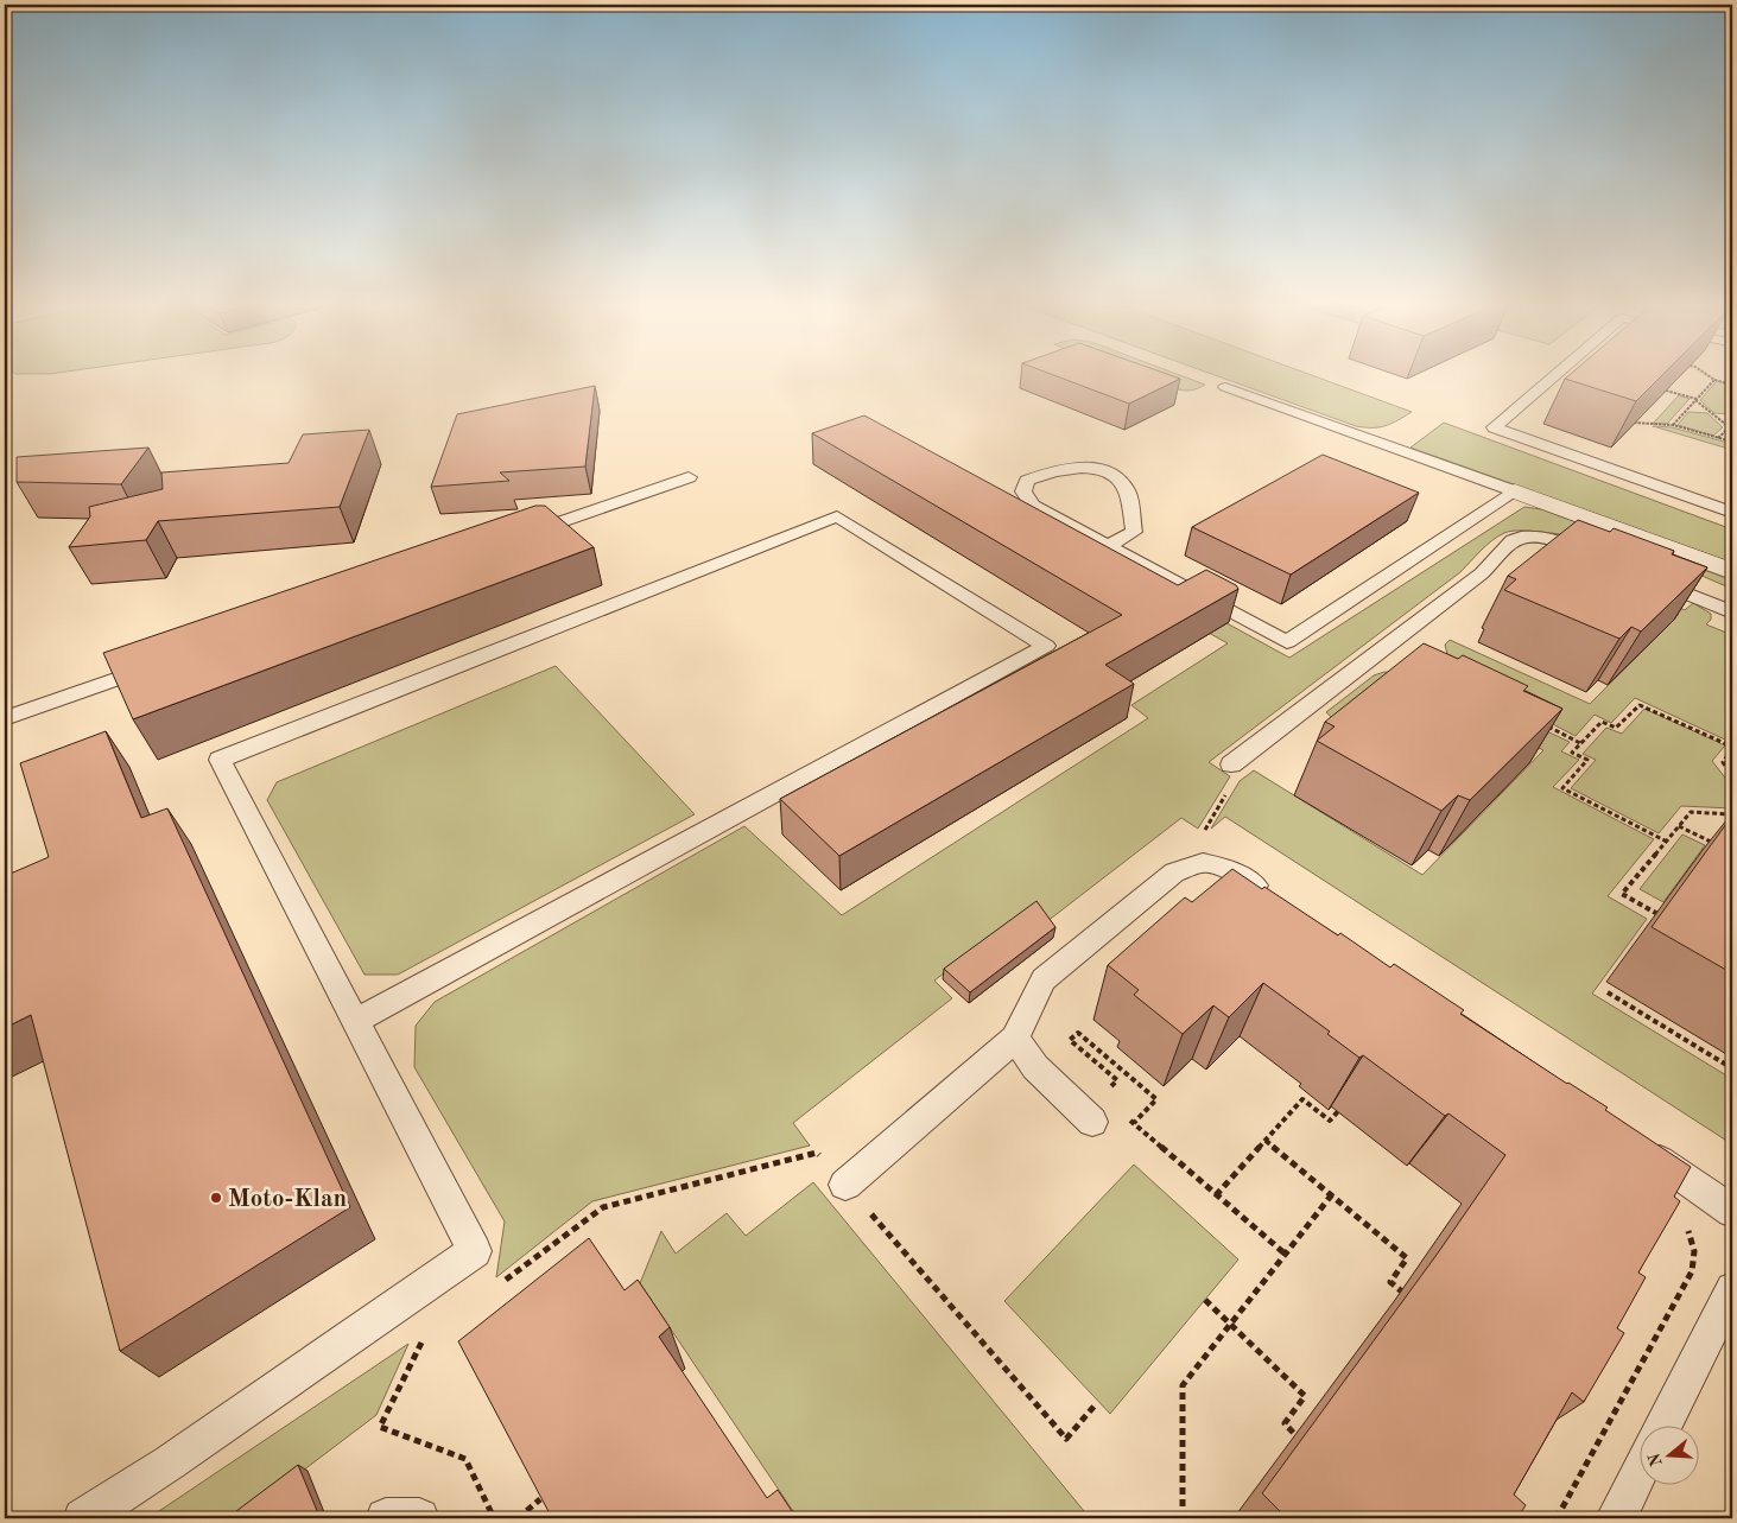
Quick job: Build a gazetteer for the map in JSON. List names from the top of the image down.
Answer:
{
  "places": ["Moto-Klan"],
  "north": "left"
}
